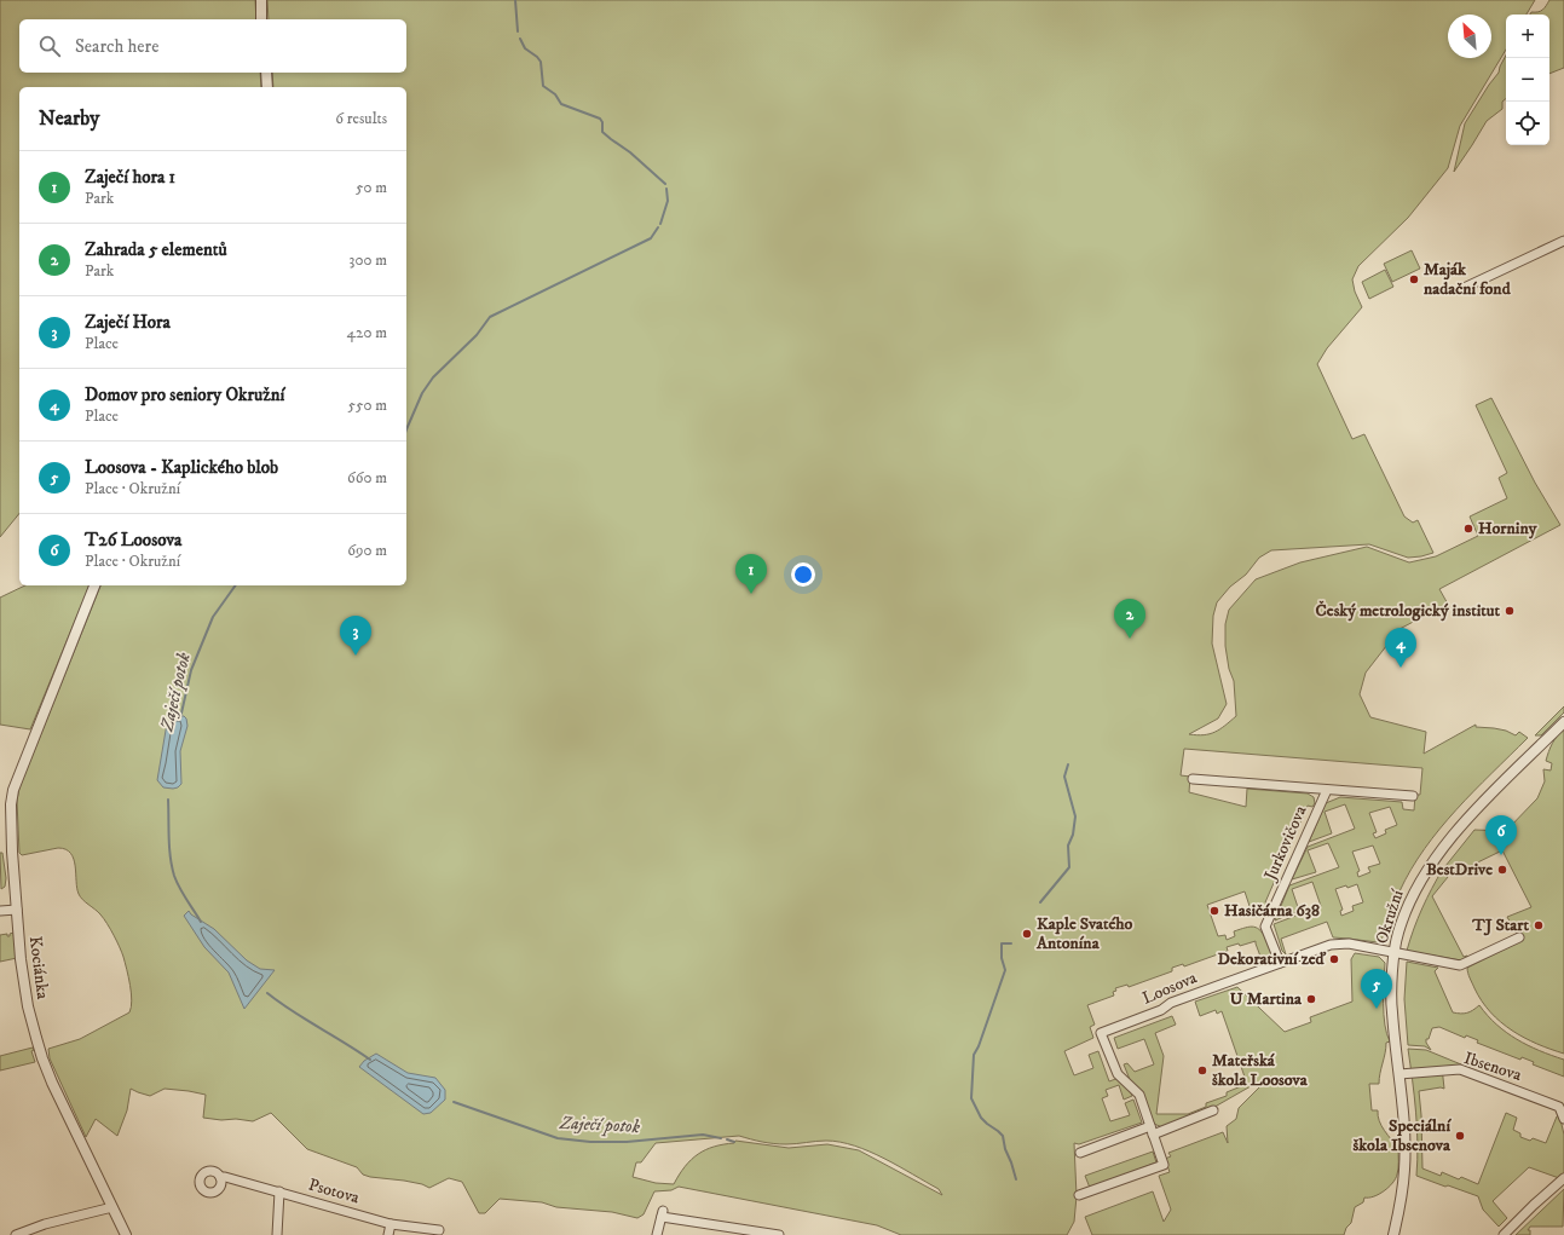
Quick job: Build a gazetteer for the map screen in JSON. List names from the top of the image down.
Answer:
{
  "streets": {
    "street": [
      "Jurkovičova",
      "Okružní",
      "Kociánka",
      "Loosova",
      "Ibsenova",
      "Psotova"
    ]
  },
  "crossings": [
    ["Jurkovičova", "Loosova"],
    ["Okružní", "Loosova"],
    ["Okružní", "Ibsenova"]
  ],
  "water": ["Zaječí potok"],
  "places": [
    "Maják nadační fond",
    "Horniny",
    "Český metrologický institut",
    "BestDrive",
    "Hasičárna 638",
    "TJ Start",
    "Kaple Svatého Antonína",
    "Dekorativní zeď",
    "U Martina",
    "Mateřská škola Loosova",
    "Speciální škola Ibsenova"
  ],
  "north": "top left",
  "page": {
    "map_buttons": ["+", "−"],
    "search": "Search here",
    "heading": ["Nearby", "6 results"],
    "list": [
      {
        "mark": "1",
        "name": "Zaječí hora 1",
        "note": "Park",
        "value": "50 m"
      },
      {
        "mark": "2",
        "name": "Zahrada 5 elementů",
        "note": "Park",
        "value": "300 m"
      },
      {
        "mark": "3",
        "name": "Zaječí Hora",
        "note": "Place",
        "value": "420 m"
      },
      {
        "mark": "4",
        "name": "Domov pro seniory Okružní",
        "note": "Place",
        "value": "550 m"
      },
      {
        "mark": "5",
        "name": "Loosova - Kaplického blob",
        "note": "Place · Okružní",
        "value": "660 m"
      },
      {
        "mark": "6",
        "name": "T26 Loosova",
        "note": "Place · Okružní",
        "value": "690 m"
      }
    ],
    "pins": [
      "1",
      "2",
      "3",
      "4",
      "6",
      "5"
    ]
  }
}
